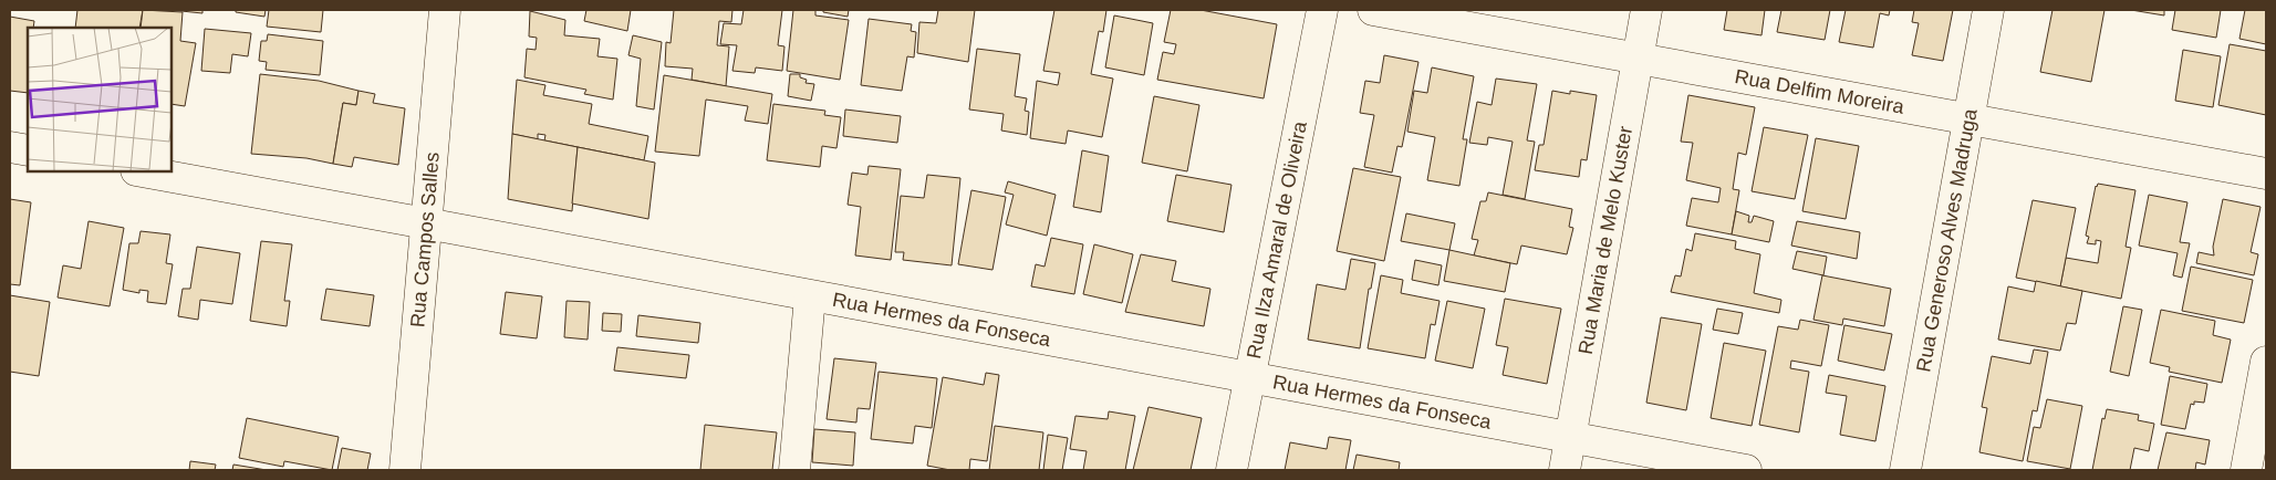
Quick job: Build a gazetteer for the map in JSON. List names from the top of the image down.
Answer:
{
  "streets": {
    "street": [
      "Rua Delfim Moreira",
      "Rua Campos Salles",
      "Rua Ilza Amaral de Oliveira",
      "Rua Maria de Melo Kuster",
      "Rua Generoso Alves Madruga",
      "Rua Hermes da Fonseca"
    ]
  },
  "crossings": [
    ["Rua Delfim Moreira", "Rua Maria de Melo Kuster"],
    ["Rua Delfim Moreira", "Rua Generoso Alves Madruga"],
    ["Rua Campos Salles", "Rua Hermes da Fonseca"],
    ["Rua Ilza Amaral de Oliveira", "Rua Hermes da Fonseca"],
    ["Rua Maria de Melo Kuster", "Rua Hermes da Fonseca"]
  ]
}
